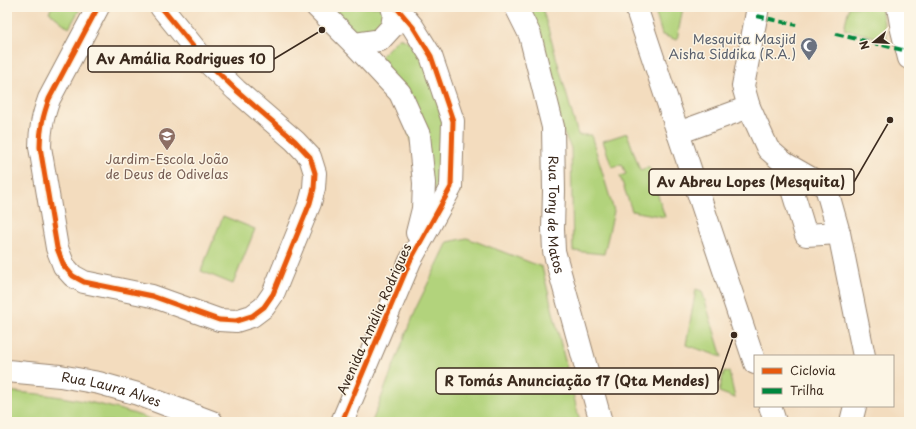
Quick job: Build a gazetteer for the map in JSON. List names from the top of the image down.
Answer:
{
  "streets": {
    "street": ["Rua Tony de Matos", "Avenida Amália Rodrigues", "Rua Laura Alves"]
  },
  "places": {
    "other": ["Av Amália Rodrigues 10", "Av Abreu Lopes (Mesquita)", "R Tomás Anunciação 17 (Qta Mendes)"],
    "mosque": ["Mesquita Masjid Aisha Siddika (R.A.)"],
    "school or university": ["Jardim-Escola João de Deus de Odivelas"]
  },
  "legend": ["Ciclovia", "Trilha"],
  "north": "left"
}
